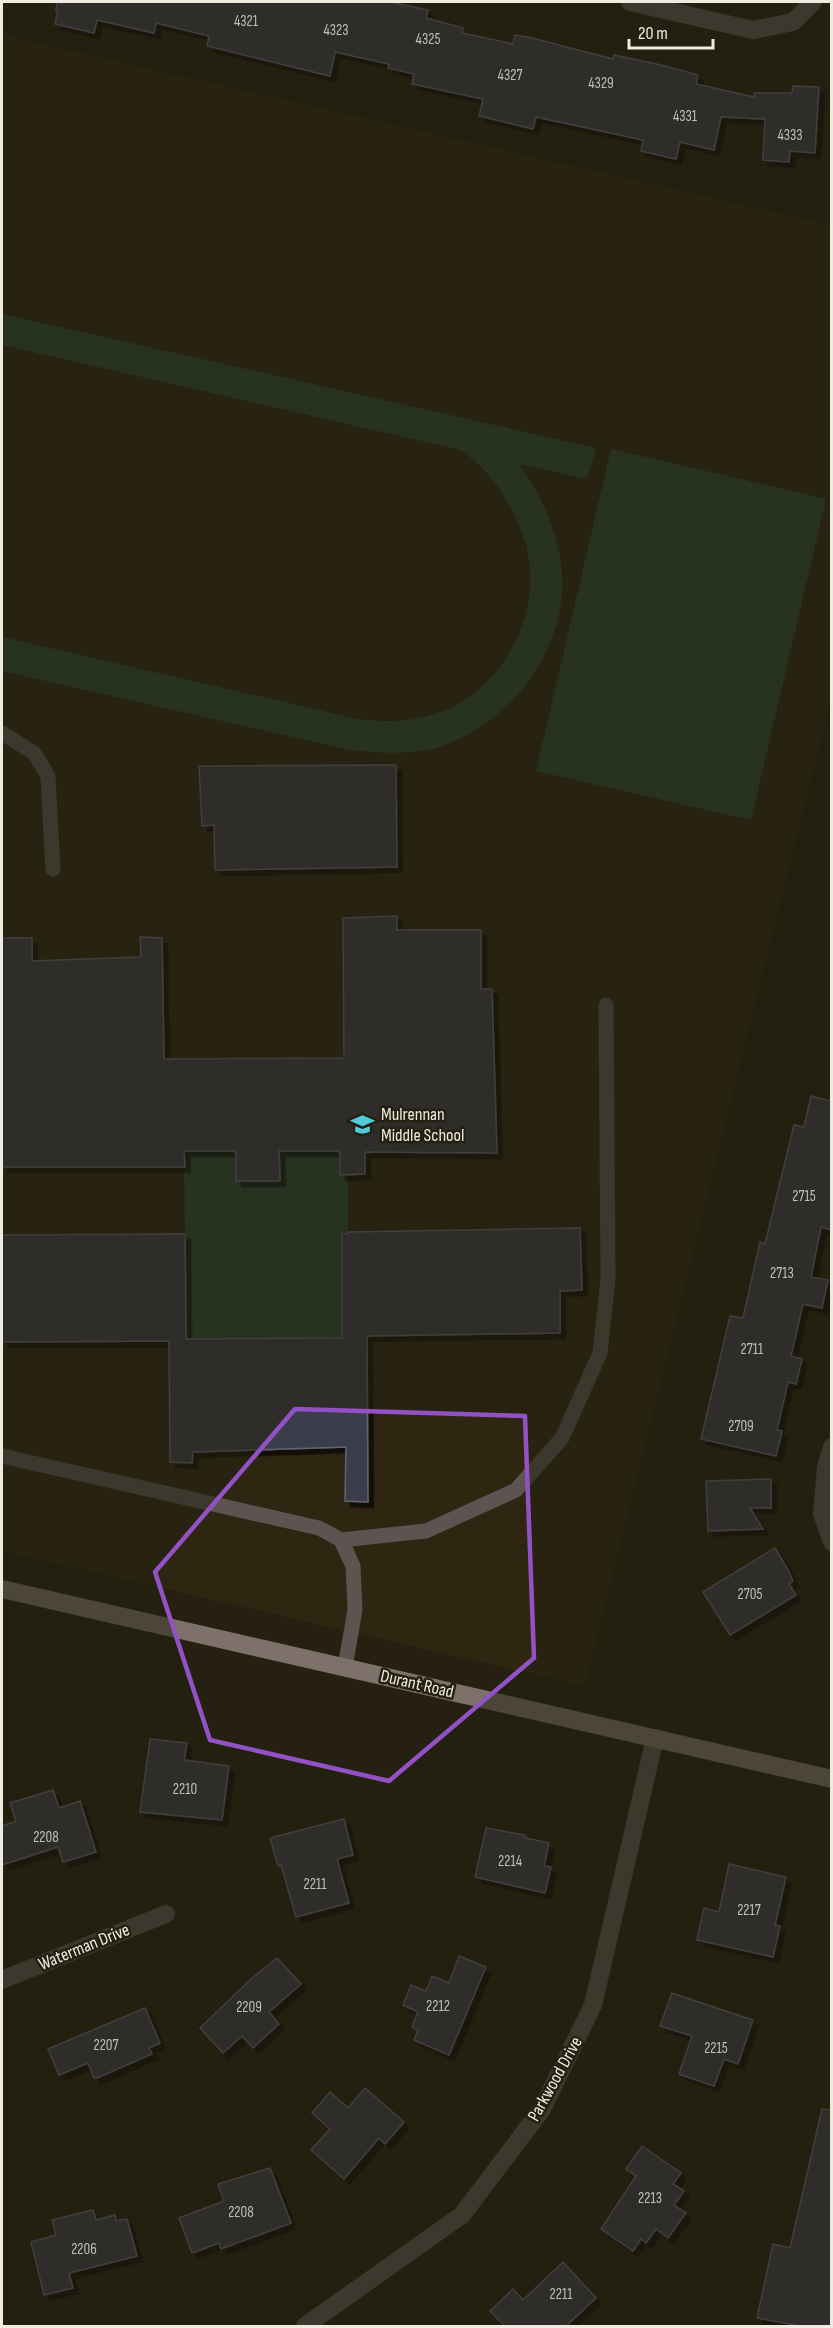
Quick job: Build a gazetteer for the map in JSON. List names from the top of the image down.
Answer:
{
  "streets": {
    "street": ["Durant Road", "Waterman Drive", "Parkwood Drive"]
  },
  "crossings": [
    ["Durant Road", "Parkwood Drive"]
  ],
  "places": {
    "school or university": ["Mulrennan Middle School"]
  },
  "house_numbers": [
    "4321",
    "4323",
    "4325",
    "4327",
    "4329",
    "4331",
    "4333",
    "2715",
    "2713",
    "2711",
    "2709",
    "2705",
    "2210",
    "2208",
    "2214",
    "2211",
    "2217",
    "2212",
    "2209",
    "2207",
    "2215",
    "2213",
    "2208",
    "2206",
    "2211"
  ],
  "scale_bar": "20 m"
}
